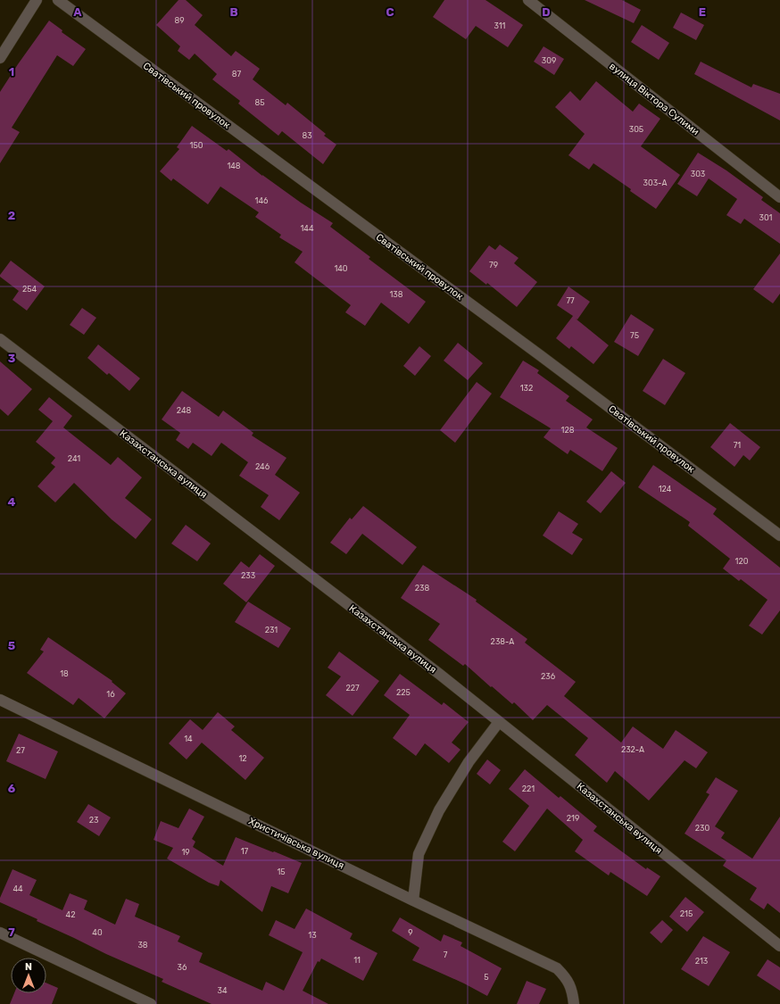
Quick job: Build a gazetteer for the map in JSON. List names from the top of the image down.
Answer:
{
  "streets": {
    "street": [
      "Сватівський провулок",
      "вулиця Віктора Сулими",
      "Казахстанська вулиця",
      "Христичівська вулиця"
    ]
  },
  "house_numbers": [
    "89",
    "311",
    "309",
    "87",
    "85",
    "305",
    "83",
    "150",
    "148",
    "303",
    "303-А",
    "146",
    "301",
    "144",
    "79",
    "140",
    "254",
    "138",
    "77",
    "75",
    "132",
    "248",
    "128",
    "71",
    "241",
    "246",
    "124",
    "120",
    "233",
    "238",
    "231",
    "238-А",
    "18",
    "236",
    "227",
    "225",
    "16",
    "14",
    "232-А",
    "27",
    "12",
    "221",
    "219",
    "23",
    "230",
    "17",
    "19",
    "15",
    "44",
    "215",
    "42",
    "40",
    "9",
    "13",
    "38",
    "7",
    "11",
    "213",
    "36",
    "5",
    "34"
  ],
  "north": "top",
  "grid": {
    "columns": [
      "A",
      "B",
      "C",
      "D",
      "E"
    ],
    "rows": [
      "1",
      "2",
      "3",
      "4",
      "5",
      "6",
      "7"
    ]
  }
}
